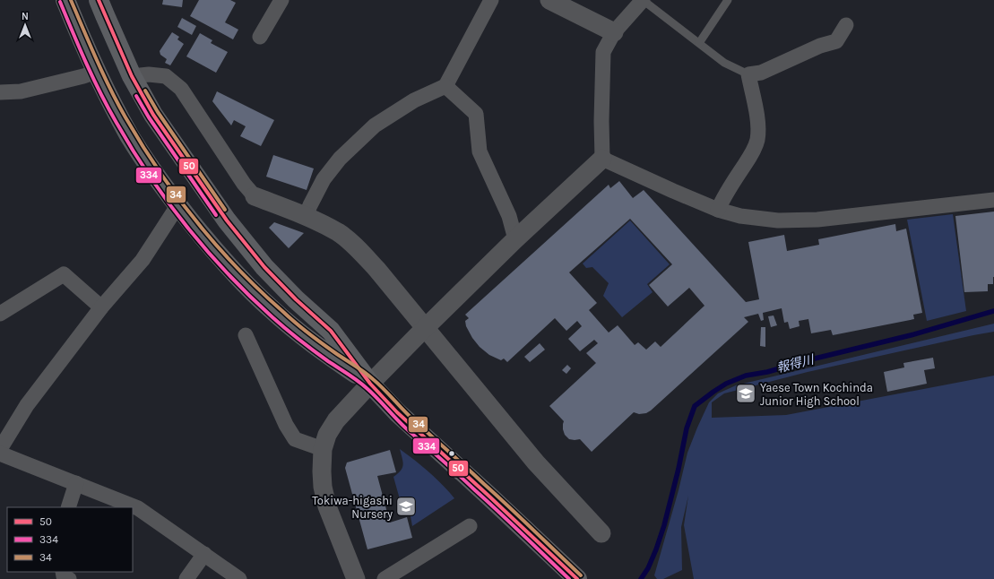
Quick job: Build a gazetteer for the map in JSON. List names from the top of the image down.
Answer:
{
  "water": ["報得川"],
  "places": {
    "school or university": ["Yaese Town Kochinda Junior High School", "Tokiwa-higashi Nursery"]
  },
  "lines": ["transit line 50", "transit line 34", "transit line 334"],
  "legend": ["50", "334", "34"],
  "north": "top"
}
